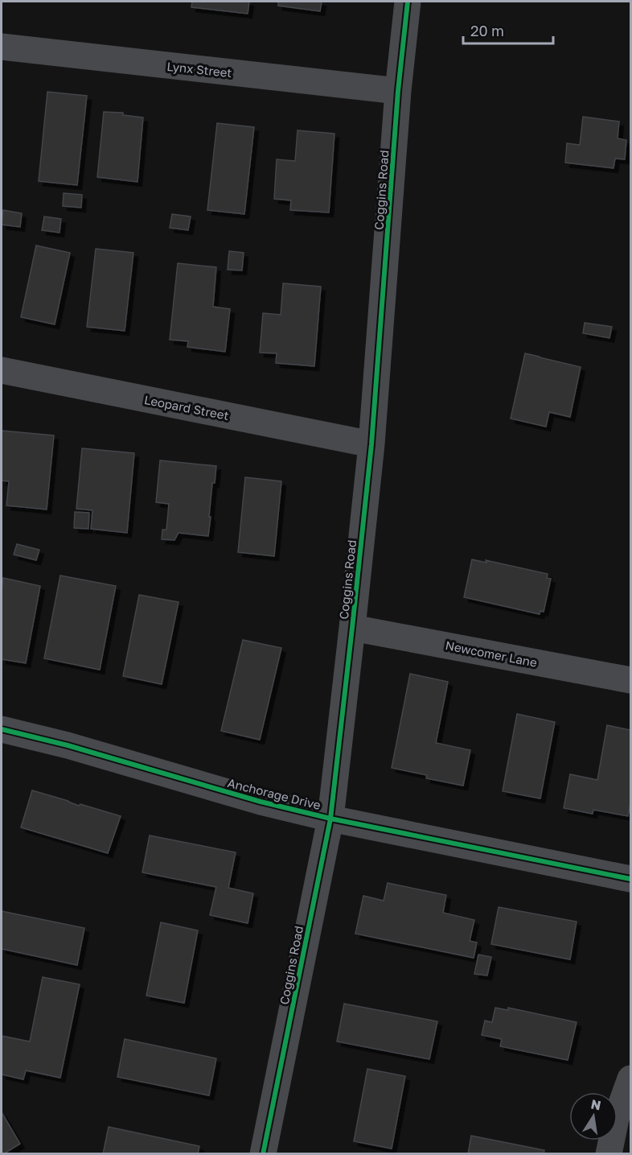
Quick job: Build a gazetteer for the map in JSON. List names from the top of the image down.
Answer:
{
  "streets": {
    "street": [
      "Lynx Street",
      "Coggins Road",
      "Leopard Street",
      "Newcomer Lane",
      "Anchorage Drive"
    ]
  },
  "crossings": [
    ["Lynx Street", "Coggins Road"],
    ["Coggins Road", "Leopard Street"],
    ["Coggins Road", "Newcomer Lane"],
    ["Coggins Road", "Anchorage Drive"]
  ],
  "scale_bar": "20 m",
  "north": "top"
}
